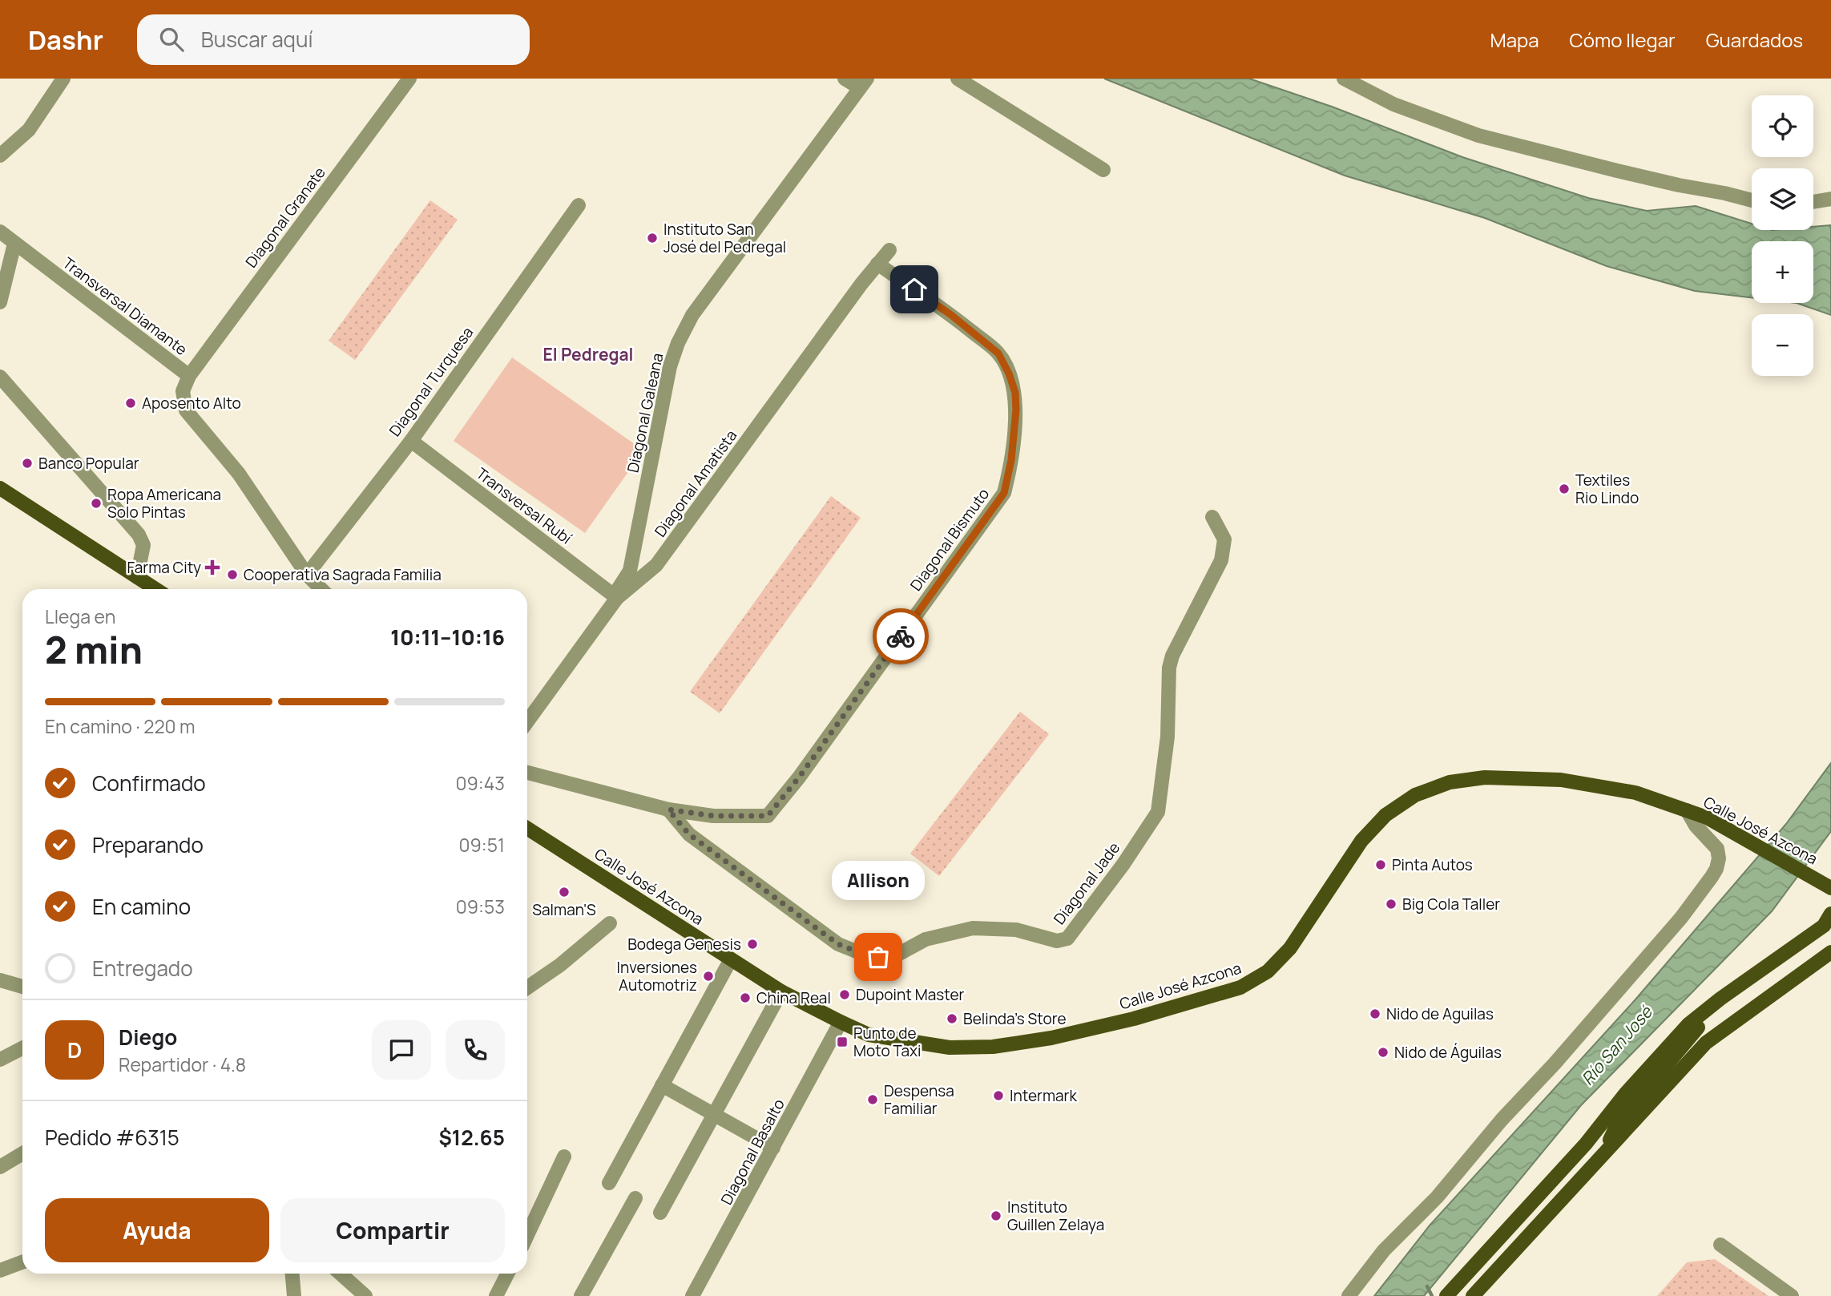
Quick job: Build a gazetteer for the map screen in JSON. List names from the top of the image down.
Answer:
{
  "streets": {
    "main road": ["Calle José Azcona"],
    "street": [
      "Diagonal Granate",
      "Transversal Diamante",
      "Diagonal Turquesa",
      "Diagonal Galeana",
      "Diagonal Amatista",
      "Transversal Rubí",
      "Diagonal Bismuto",
      "Diagonal Jade",
      "Diagonal Basalto"
    ]
  },
  "crossings": [
    ["Diagonal Granate", "Transversal Diamante"],
    ["Transversal Diamante", "Diagonal Turquesa"],
    ["Diagonal Turquesa", "Transversal Rubí"],
    ["Diagonal Galeana", "Diagonal Amatista"],
    ["Diagonal Galeana", "Transversal Rubí"],
    ["Diagonal Amatista", "Transversal Rubí"],
    ["Diagonal Amatista", "Diagonal Bismuto"],
    ["Diagonal Bismuto", "Diagonal Jade"],
    ["Calle José Azcona", "Diagonal Basalto"]
  ],
  "districts": ["El Pedregal"],
  "water": ["Río San José"],
  "places": {
    "other": [
      "Instituto San José del Pedregal",
      "Aposento Alto",
      "Banco Popular",
      "Textiles Rio Lindo",
      "Ropa Americana Solo Pintas",
      "Cooperativa Sagrada Familia",
      "Pinta Autos",
      "Salman'S",
      "Big Cola Taller",
      "Bodega Genesis",
      "Allison",
      "Inversiones Automotriz",
      "Dupoint Master",
      "China Real",
      "Nido de Aguilas",
      "Belinda's Store",
      "Nido de Águilas",
      "Intermark",
      "Despensa Familiar",
      "Instituto Guillen Zelaya"
    ],
    "health": ["Farma City"],
    "transit": ["Punto de Moto Taxi"]
  },
  "page": {
    "header": "Dashr",
    "search": "Buscar aquí",
    "nav": ["Mapa", "Cómo llegar", "Guardados"],
    "map_buttons": ["+", "−"],
    "heading": ["2 min", "Llega en", "10:11–10:16"],
    "panel": [
      "Diego",
      "Repartidor · 4.8",
      "Pedido #6315",
      "$12.65"
    ],
    "bar": "En camino · 220 m",
    "list": [
      ["Confirmado", "09:43"],
      ["Preparando", "09:51"],
      ["En camino", "09:53"],
      "Entregado"
    ],
    "bubble": "Allison",
    "round": "D",
    "buttons": ["Ayuda", "Compartir"]
  }
}
